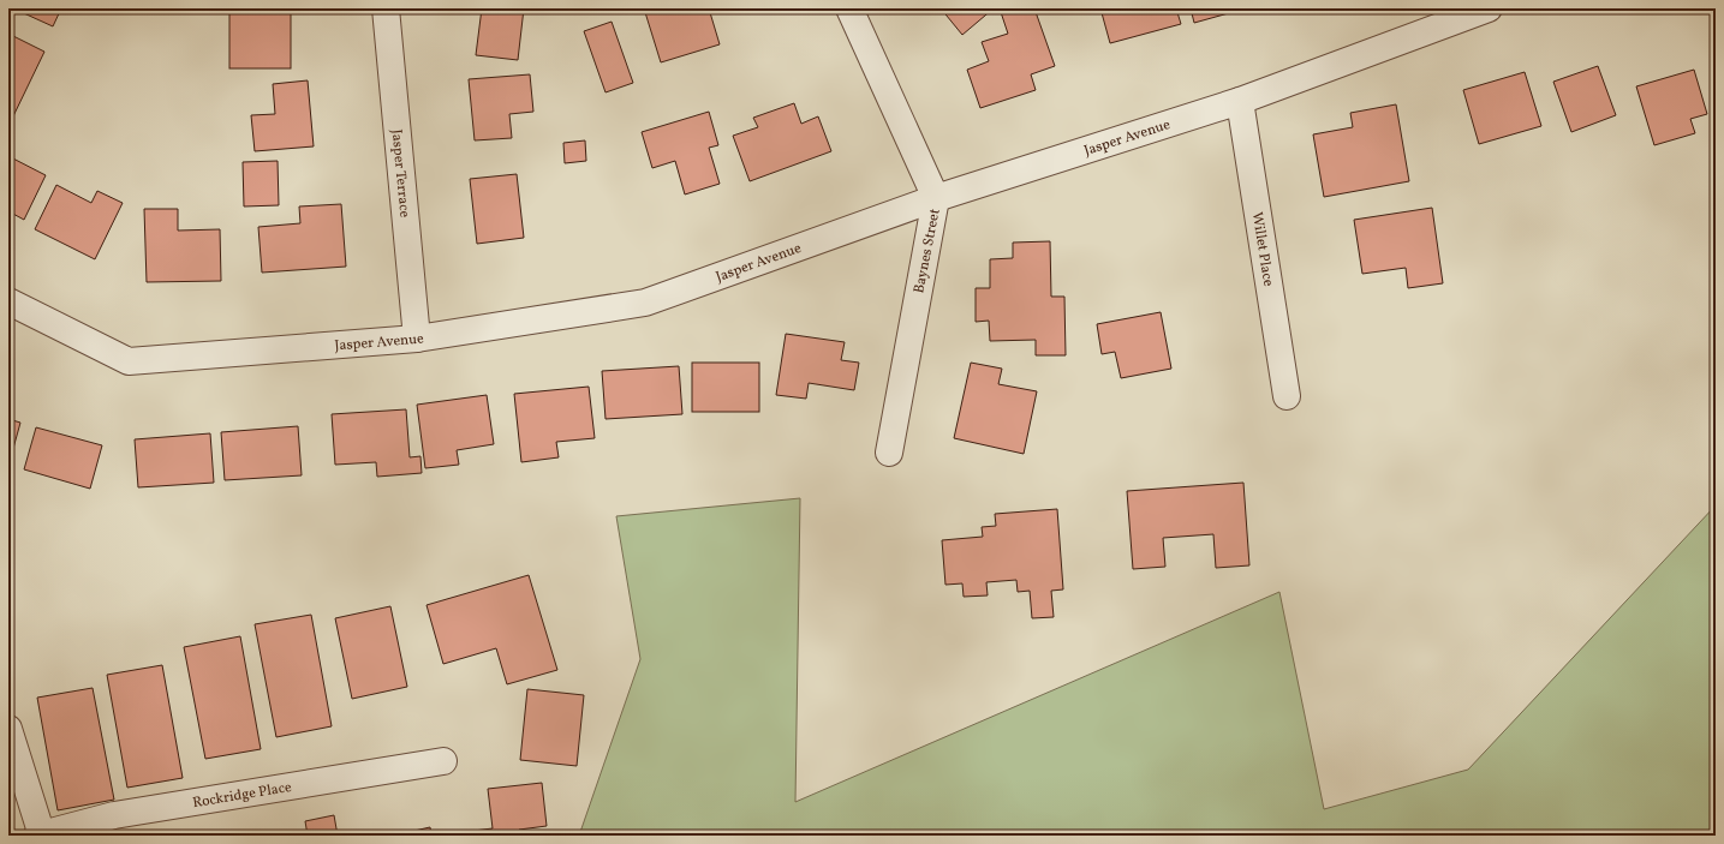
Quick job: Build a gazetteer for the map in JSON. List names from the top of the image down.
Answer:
{
  "streets": {
    "street": [
      "Jasper Avenue",
      "Jasper Terrace",
      "Willet Place",
      "Baynes Street",
      "Rockridge Place"
    ]
  },
  "crossings": [
    ["Jasper Avenue", "Jasper Terrace"],
    ["Jasper Avenue", "Willet Place"],
    ["Jasper Avenue", "Baynes Street"]
  ]
}
